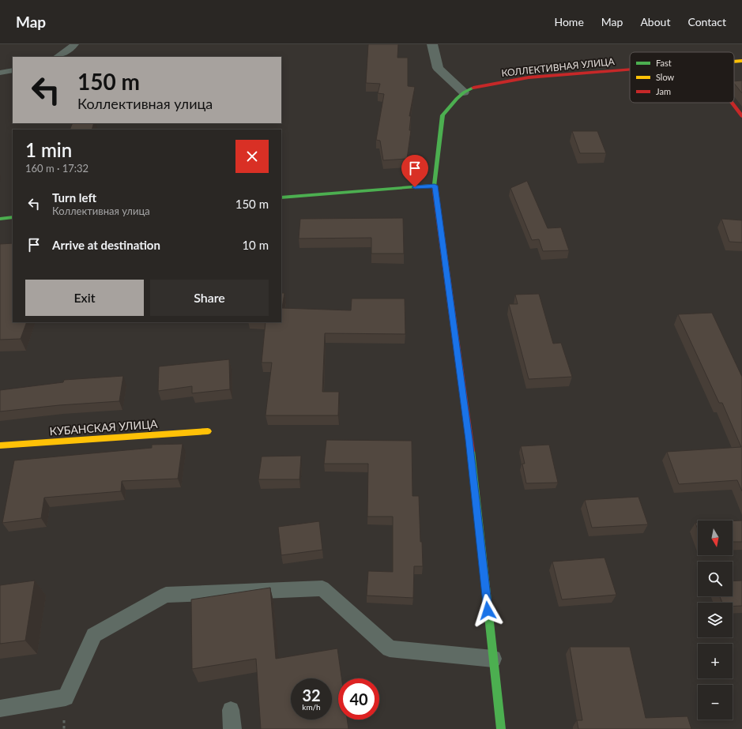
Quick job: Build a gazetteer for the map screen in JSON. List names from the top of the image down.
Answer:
{
  "streets": {
    "street": ["КОЛЛЕКТИВНАЯ УЛИЦА", "КУБАНСКАЯ УЛИЦА"]
  },
  "legend": ["Fast", "Slow", "Jam"],
  "north": "bottom",
  "page": {
    "header": "Map",
    "nav": [
      "Home",
      "Map",
      "About",
      "Contact"
    ],
    "turn": ["150 m", "Коллективная улица"],
    "heading": ["1 min", "160 m · 17:32"],
    "list": [
      {
        "name": "Turn left",
        "note": "Коллективная улица",
        "value": "150 m"
      },
      {
        "name": "Arrive at destination",
        "value": "10 m"
      }
    ],
    "buttons": ["Exit", "Share"],
    "map_buttons": ["+", "−"],
    "speed": "32 km/h",
    "limit": "40"
  }
}
